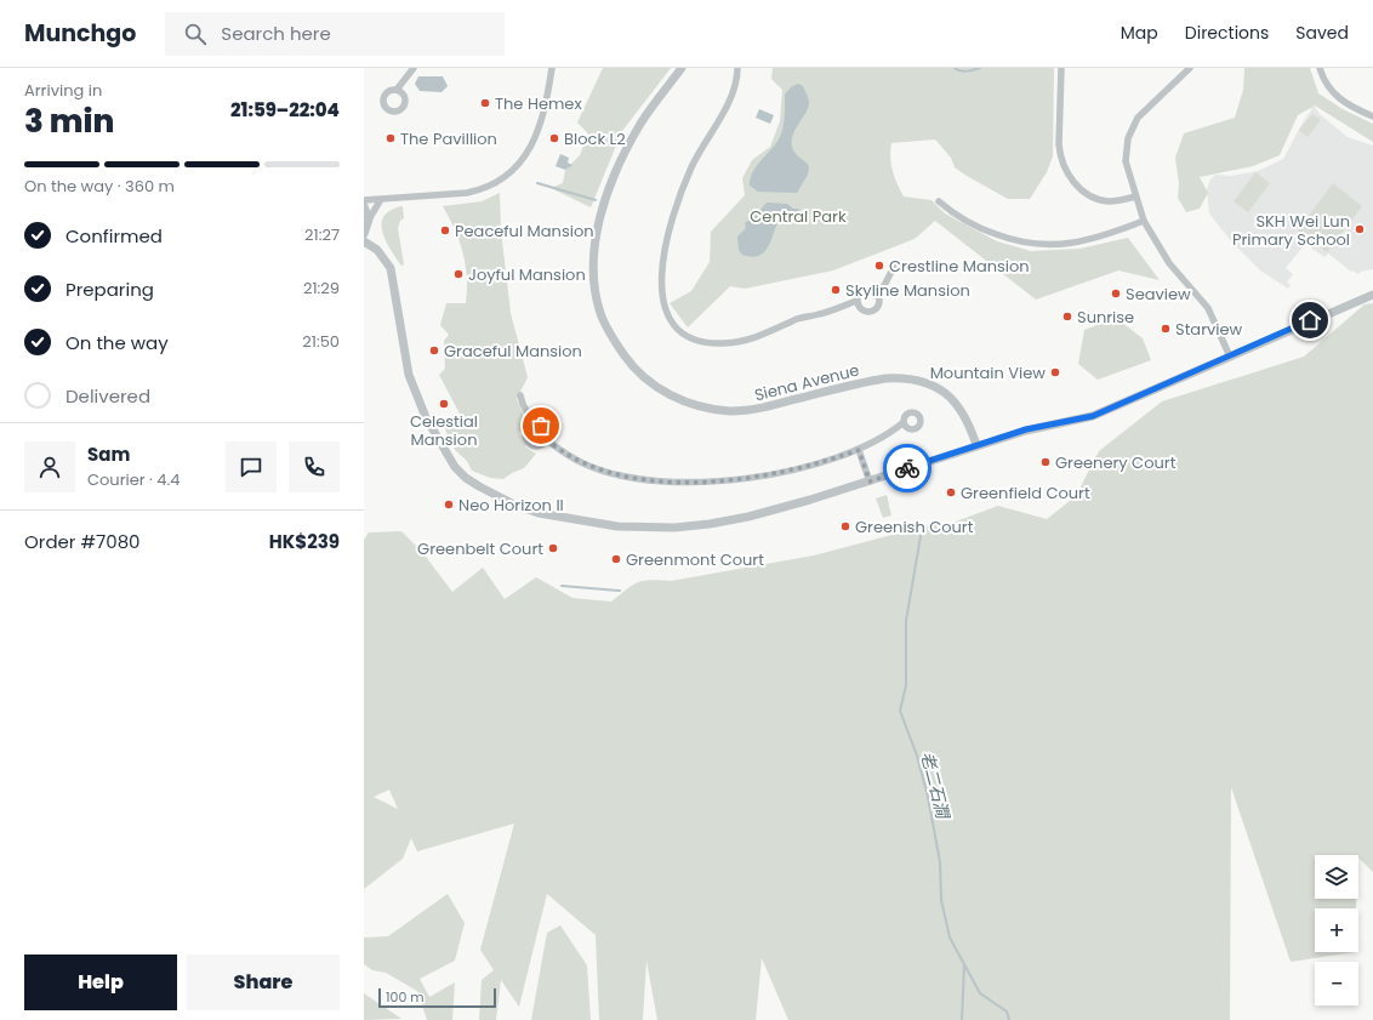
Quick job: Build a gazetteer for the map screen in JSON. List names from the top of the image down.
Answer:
{
  "streets": {
    "street": ["Siena Avenue"]
  },
  "water": ["老二石澗"],
  "parks": ["Central Park"],
  "places": [
    "The Hemex",
    "The Pavillion",
    "Block L2",
    "SKH Wei Lun Primary School",
    "Peaceful Mansion",
    "Crestline Mansion",
    "Joyful Mansion",
    "Skyline Mansion",
    "Seaview",
    "Sunrise",
    "Starview",
    "Graceful Mansion",
    "Mountain View",
    "Celestial Mansion",
    "Greenery Court",
    "Greenfield Court",
    "Neo Horizon II",
    "Greenish Court",
    "Greenbelt Court",
    "Greenmont Court"
  ],
  "scale_bar": "100 m",
  "page": {
    "header": "Munchgo",
    "search": "Search here",
    "nav": ["Map", "Directions", "Saved"],
    "heading": ["3 min", "Arriving in", "21:59–22:04"],
    "panel": [
      "Sam",
      "Courier · 4.4",
      "Order #7080",
      "HK$239"
    ],
    "bar": "On the way · 360 m",
    "list": [
      ["Confirmed", "21:27"],
      ["Preparing", "21:29"],
      ["On the way", "21:50"],
      "Delivered"
    ],
    "map_buttons": ["+", "−"],
    "buttons": ["Help", "Share"],
    "scale": "100 m"
  }
}
